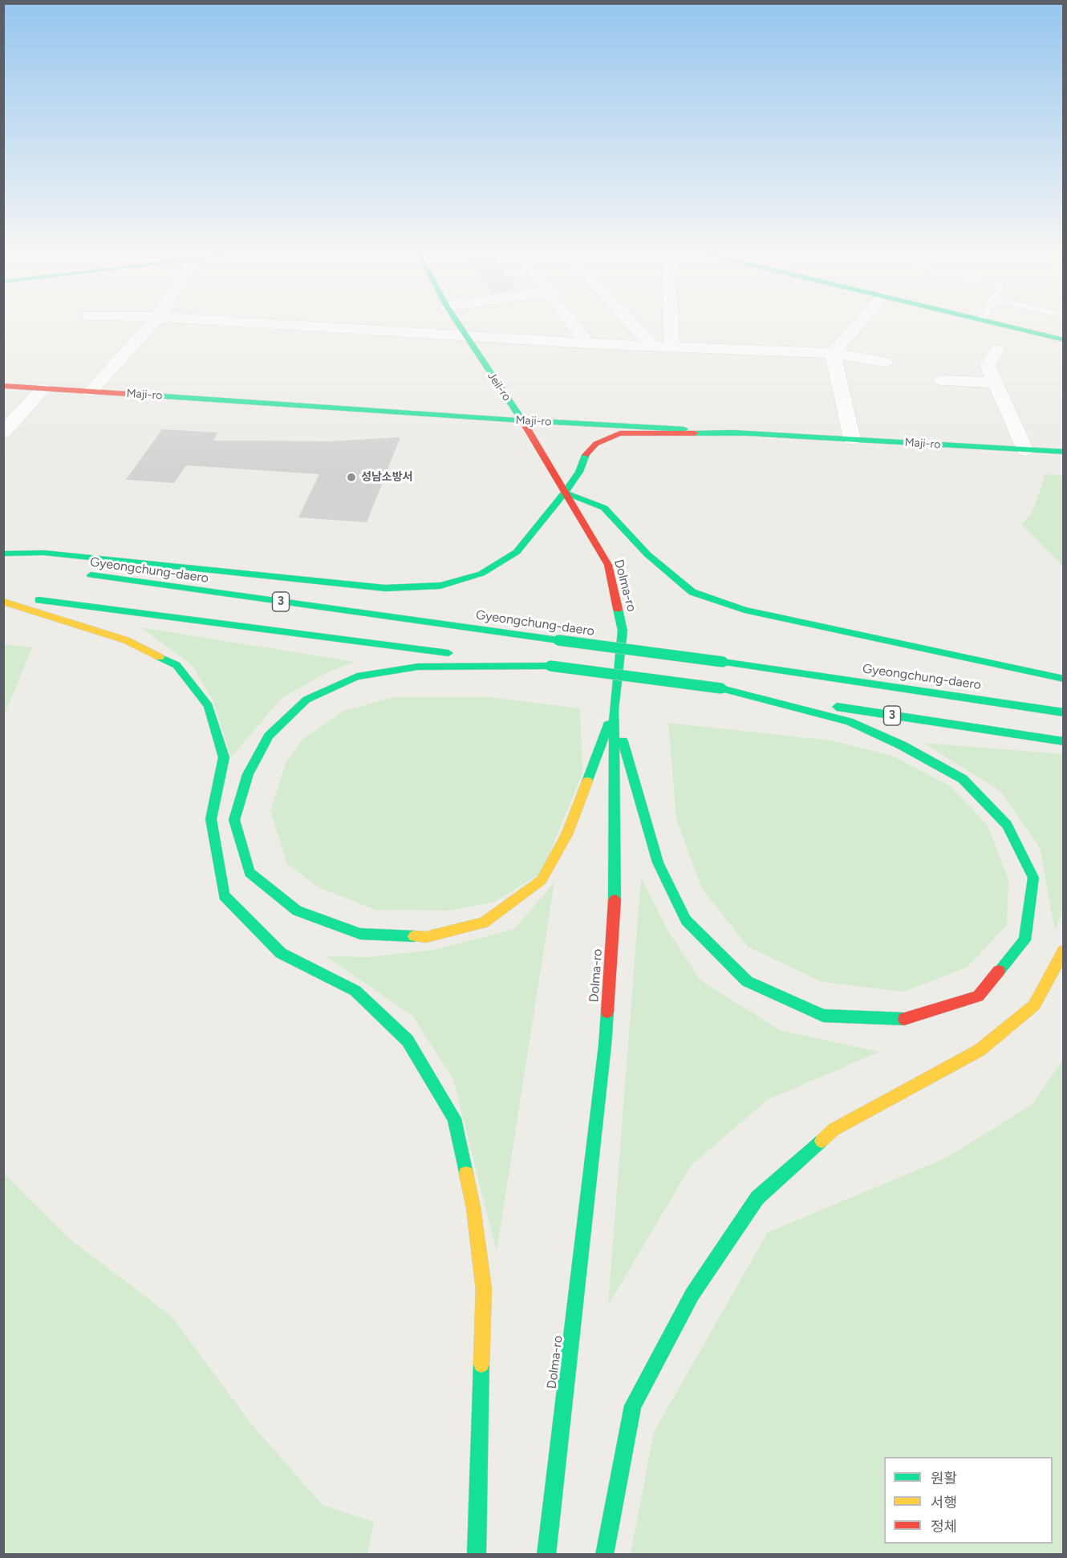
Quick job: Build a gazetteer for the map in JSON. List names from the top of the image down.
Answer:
{
  "streets": {
    "main road": [
      "Jeil-ro",
      "Maji-ro",
      "Gyeongchung-daero",
      "Dolma-ro",
      "3"
    ]
  },
  "crossings": [
    ["Jeil-ro", "Maji-ro"],
    ["Jeil-ro", "Dolma-ro"],
    ["Maji-ro", "Dolma-ro"]
  ],
  "places": ["성남소방서"],
  "legend": ["원활", "서행", "정체"]
}
